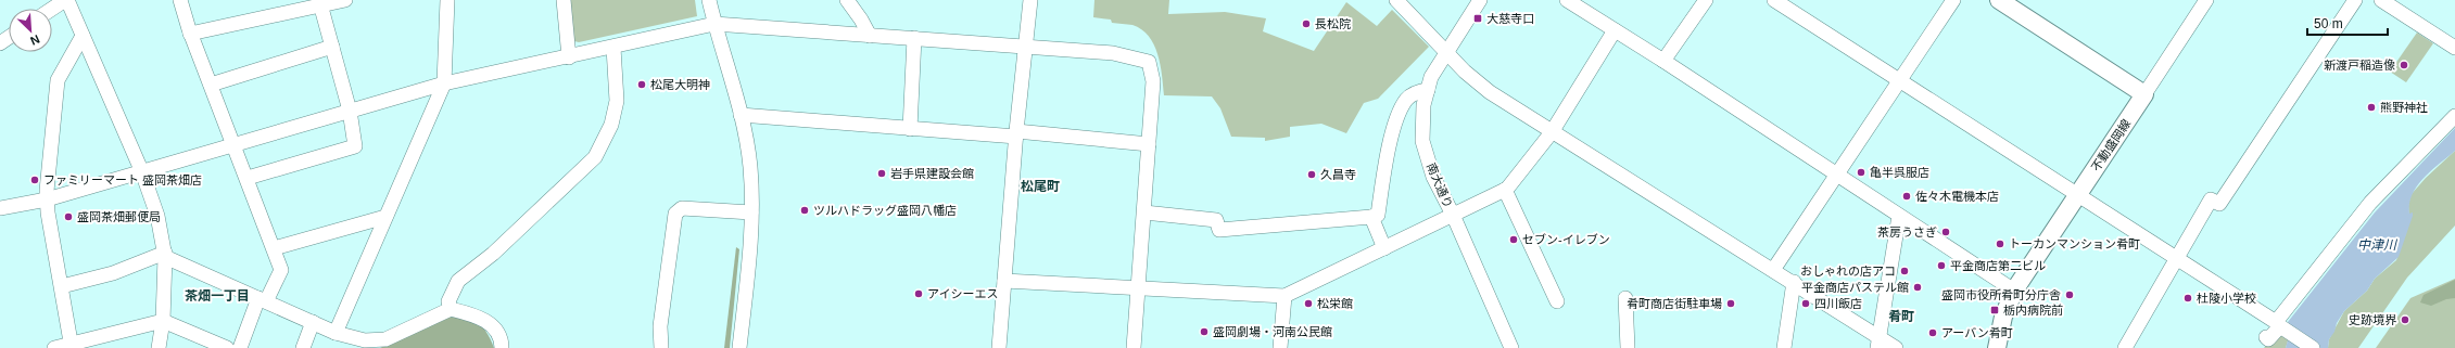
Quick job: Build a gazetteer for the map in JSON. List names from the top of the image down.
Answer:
{
  "streets": {
    "main road": ["不動盛岡線"],
    "street": ["南大通り"]
  },
  "districts": ["松尾町", "茶畑一丁目", "肴町"],
  "water": ["中津川"],
  "places": {
    "transit": ["大慈寺口", "栃内病院前"],
    "other": [
      "長松院",
      "新渡戸稲造像",
      "松尾大明神",
      "熊野神社",
      "亀半呉服店",
      "岩手県建設会館",
      "久昌寺",
      "ファミリーマート 盛岡茶畑店",
      "佐々木電機本店",
      "ツルハドラッグ盛岡八幡店",
      "盛岡茶畑郵便局",
      "茶房うさぎ",
      "セブン-イレブン",
      "トーカンマンション肴町",
      "平金商店第二ビル",
      "おしゃれの店アコ",
      "平金商店パステル館",
      "アイシーエス",
      "盛岡市役所肴町分庁舎",
      "杜陵小学校",
      "松栄館",
      "肴町商店街駐車場",
      "四川飯店",
      "史跡境界",
      "盛岡劇場・河南公民館",
      "アーバン肴町"
    ]
  },
  "scale_bar": "50 m",
  "north": "bottom right"
}
